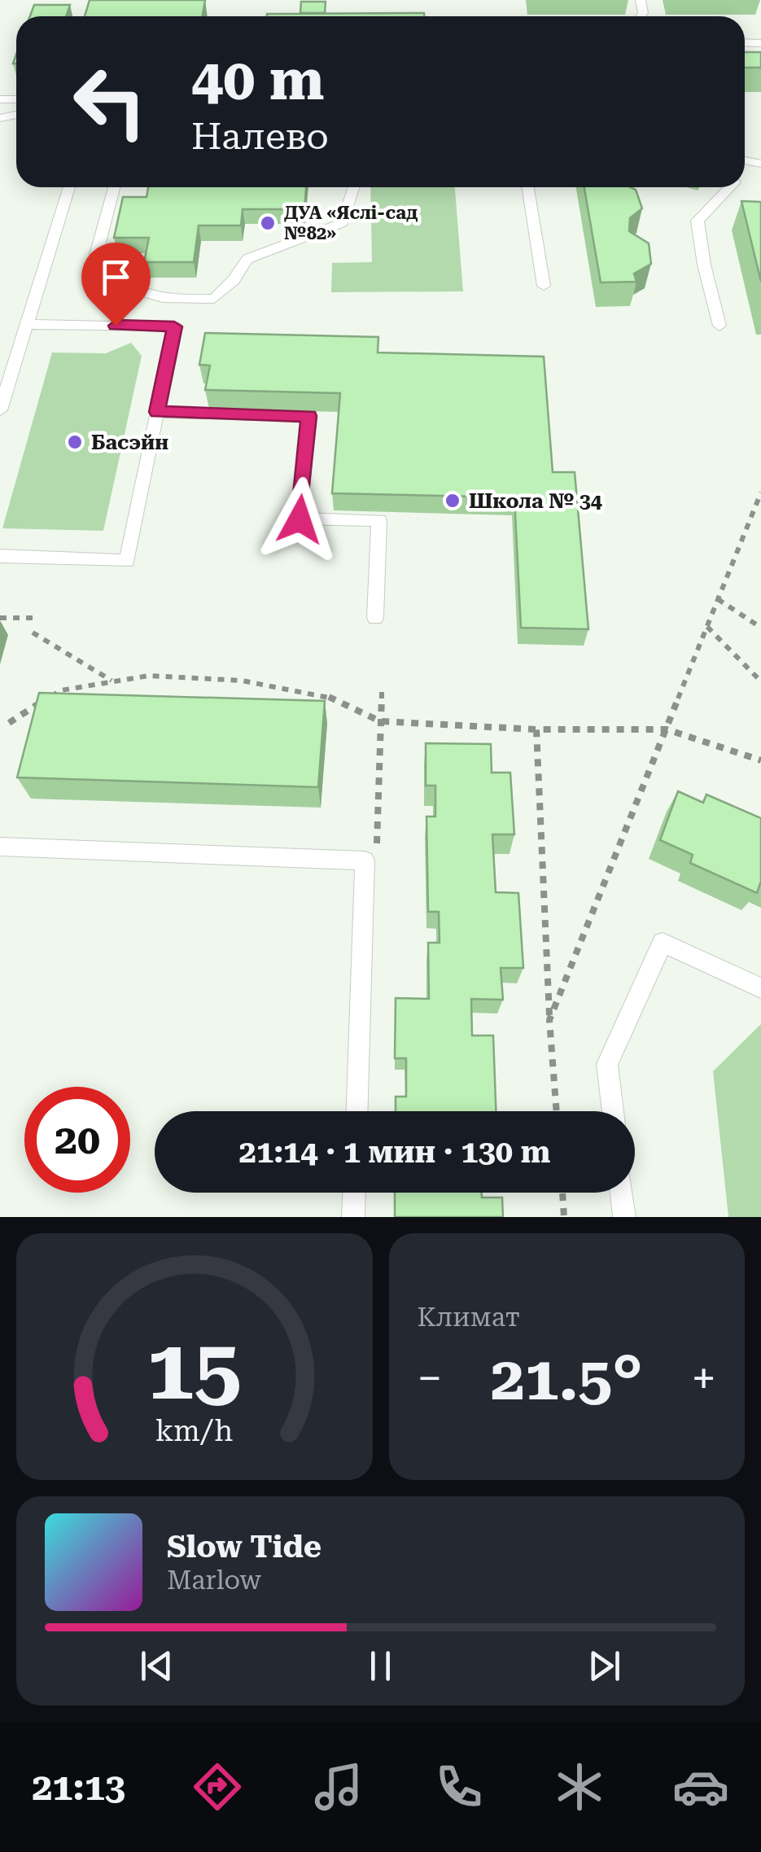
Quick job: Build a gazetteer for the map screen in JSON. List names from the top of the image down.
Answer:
{
  "places": ["ДУА «Яслі-сад №82»", "Басэйн", "Школа № 34"],
  "page": {
    "turn": ["40 m", "Налево"],
    "limit": "20",
    "trip": "21:14 · 1 мин · 130 m",
    "tile": "Климат",
    "heat": ["−", "21.5°", "+"],
    "song": ["Slow Tide", "Marlow"],
    "tabs": "21:13",
    "gauge": ["15", "km/h"]
  }
}
